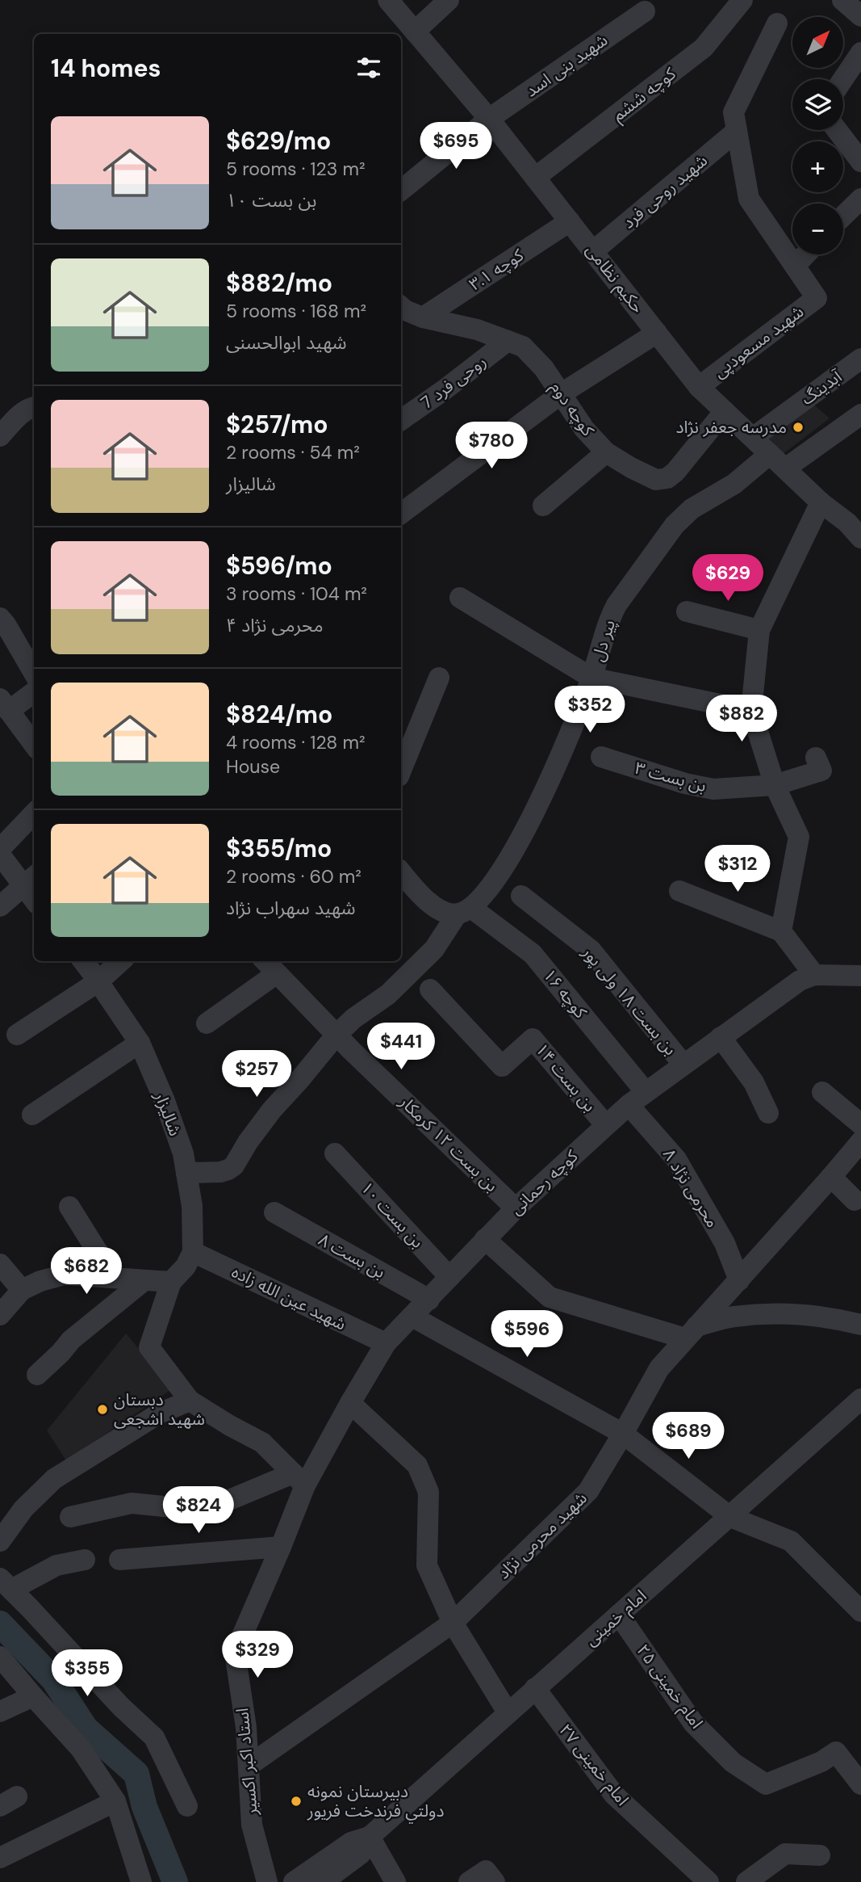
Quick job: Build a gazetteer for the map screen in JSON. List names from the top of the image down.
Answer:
{
  "streets": {
    "street": [
      "شهید بنی اسد",
      "کوچه ششم",
      "شهید روحی فرد",
      "کوچه ۳.۱",
      "حکیم نظامی",
      "شهید مسعودپی",
      "روحی فرد 7",
      "آبدینگ",
      "کوچه دوم",
      "پیر دل",
      "بن بست ۳",
      "کوچه ۱۶",
      "بن بست ۱۸ ولی پور",
      "بن بست ۱۴",
      "شالیزار",
      "بن بست ۱۲ کرمکار",
      "کوچه رحمانی",
      "محرمی نژاد ۸",
      "بن بست ۱۰",
      "بن بست ۸",
      "شهید عین الله زاده",
      "شهید محرمی نژاد",
      "امام خمینی",
      "امام خمینی ۲۵",
      "استاد اکبر اکسیر",
      "امام خمینی ۲۷"
    ]
  },
  "crossings": [
    ["شهید بنی اسد", "حکیم نظامی"],
    ["کوچه ششم", "حکیم نظامی"],
    ["شهید روحی فرد", "حکیم نظامی"],
    ["شهید روحی فرد", "شهید مسعودپی"],
    ["کوچه ۳.۱", "حکیم نظامی"],
    ["کوچه ۳.۱", "کوچه دوم"],
    ["حکیم نظامی", "شهید مسعودپی"],
    ["حکیم نظامی", "آبدینگ"],
    ["حکیم نظامی", "کوچه دوم"],
    ["حکیم نظامی", "پیر دل"],
    ["روحی فرد 7", "کوچه دوم"],
    ["پیر دل", "کوچه ۱۶"],
    ["پیر دل", "شالیزار"],
    ["پیر دل", "بن بست ۱۲ کرمکار"],
    ["کوچه ۱۶", "کوچه رحمانی"],
    ["کوچه ۱۶", "محرمی نژاد ۸"],
    ["بن بست ۱۸ ولی پور", "کوچه رحمانی"],
    ["بن بست ۱۴", "کوچه رحمانی"],
    ["شالیزار", "شهید عین الله زاده"],
    ["بن بست ۱۲ کرمکار", "کوچه رحمانی"],
    ["کوچه رحمانی", "محرمی نژاد ۸"],
    ["کوچه رحمانی", "بن بست ۱۰"],
    ["کوچه رحمانی", "بن بست ۸"],
    ["کوچه رحمانی", "شهید عین الله زاده"],
    ["کوچه رحمانی", "استاد اکبر اکسیر"],
    ["محرمی نژاد ۸", "شهید محرمی نژاد"],
    ["شهید محرمی نژاد", "استاد اکبر اکسیر"],
    ["امام خمینی", "امام خمینی ۲۵"],
    ["امام خمینی", "امام خمینی ۲۷"]
  ],
  "places": ["مدرسه جعفر نژاد", "دبستان شهید اشجعی", "دبیرستان نمونه دولتي فرندخت فريور"],
  "north": "top right",
  "page": {
    "map_buttons": ["+", "−"],
    "heading": "14 homes",
    "list": [
      {
        "name": "$629/mo",
        "note": "5 rooms · 123 m² · بن بست ۱۰"
      },
      {
        "name": "$882/mo",
        "note": "5 rooms · 168 m² · شهید ابوالحسنی"
      },
      {
        "name": "$257/mo",
        "note": "2 rooms · 54 m² · شالیزار"
      },
      {
        "name": "$596/mo",
        "note": "3 rooms · 104 m² · محرمی نژاد ۴"
      },
      {
        "name": "$824/mo",
        "note": "4 rooms · 128 m² · House"
      },
      {
        "name": "$355/mo",
        "note": "2 rooms · 60 m² · شهید سهراب نژاد"
      }
    ],
    "price": [
      "$695",
      "$780",
      "$629",
      "$352",
      "$882",
      "$312",
      "$441",
      "$257",
      "$682",
      "$596",
      "$689",
      "$824",
      "$329",
      "$355"
    ]
  }
}
